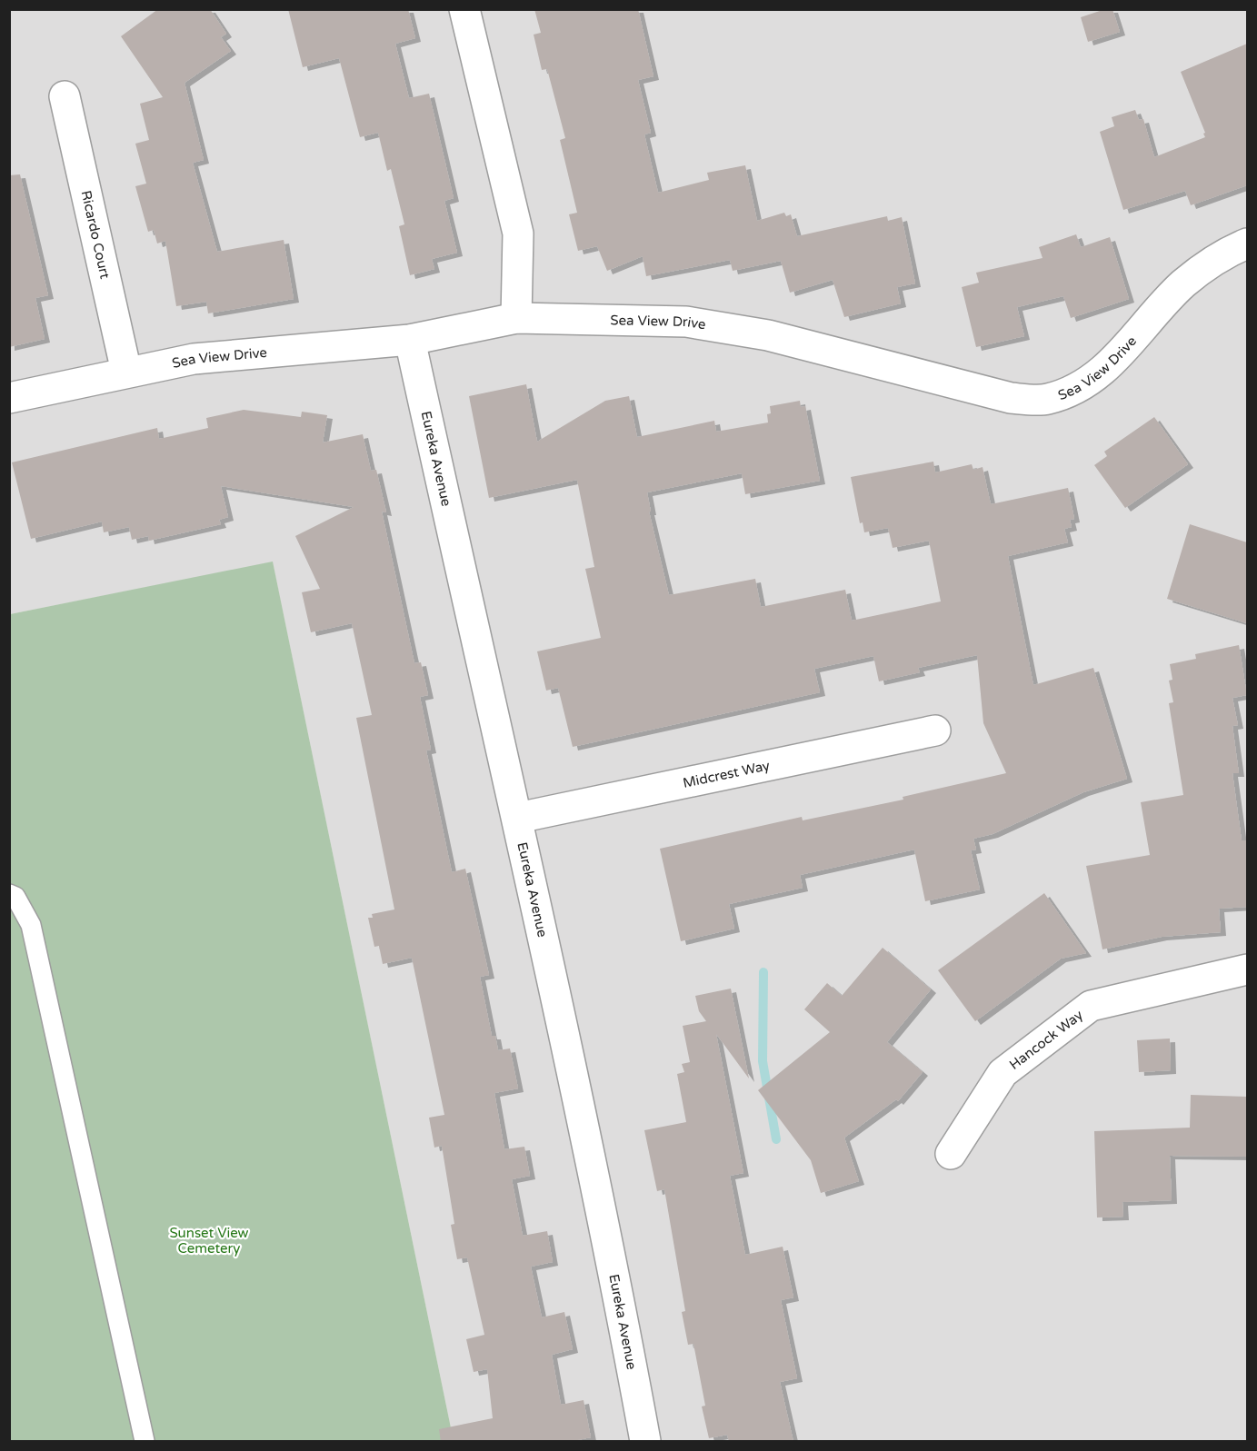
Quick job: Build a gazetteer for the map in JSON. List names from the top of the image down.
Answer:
{
  "streets": {
    "street": [
      "Ricardo Court",
      "Sea View Drive",
      "Eureka Avenue",
      "Midcrest Way",
      "Hancock Way"
    ]
  },
  "crossings": [
    ["Ricardo Court", "Sea View Drive"],
    ["Sea View Drive", "Eureka Avenue"],
    ["Eureka Avenue", "Midcrest Way"]
  ],
  "parks": ["Sunset View Cemetery"]
}
